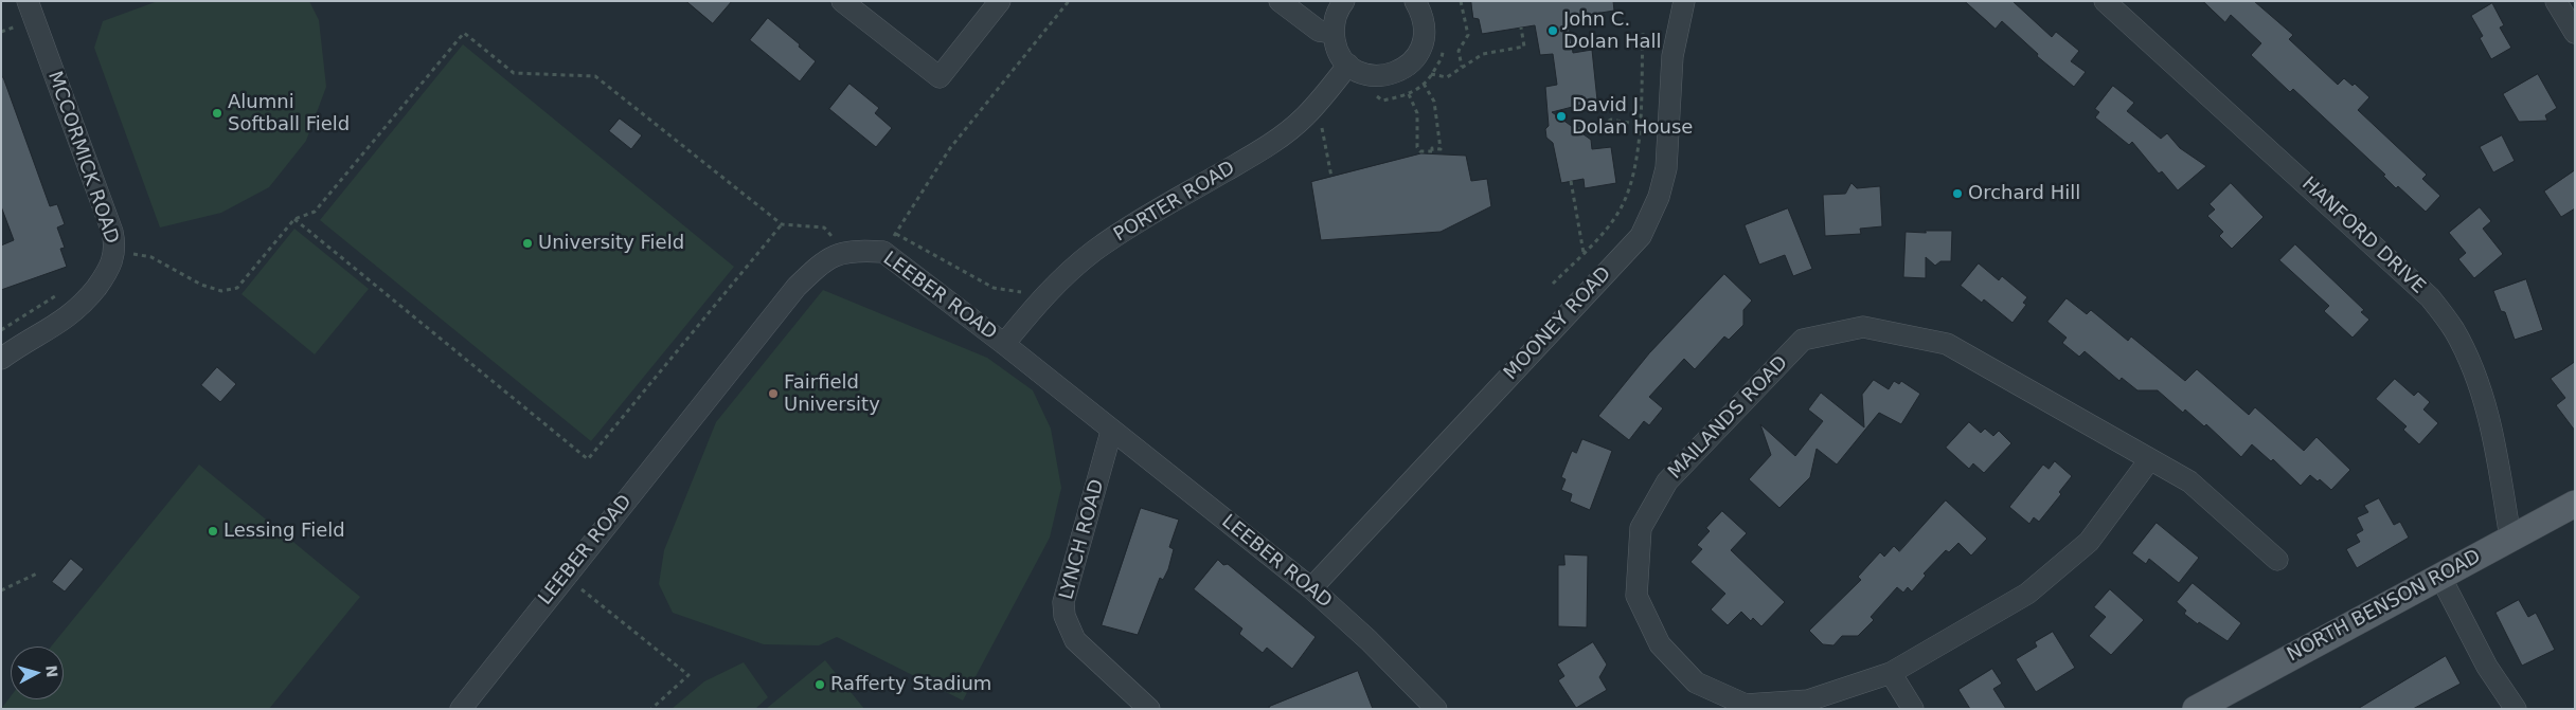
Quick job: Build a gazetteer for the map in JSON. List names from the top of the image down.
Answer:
{
  "streets": {
    "main road": ["NORTH BENSON ROAD"],
    "street": [
      "MCCORMICK ROAD",
      "PORTER ROAD",
      "HANFORD DRIVE",
      "LEEBER ROAD",
      "MOONEY ROAD",
      "MAILANDS ROAD",
      "LYNCH ROAD"
    ]
  },
  "crossings": [
    ["PORTER ROAD", "LEEBER ROAD"],
    ["HANFORD DRIVE", "NORTH BENSON ROAD"],
    ["LEEBER ROAD", "MOONEY ROAD"],
    ["LEEBER ROAD", "LYNCH ROAD"]
  ],
  "places": [
    "John C. Dolan Hall",
    "Alumni Softball Field",
    "David J Dolan House",
    "Orchard Hill",
    "University Field",
    "Fairfield University",
    "Lessing Field",
    "Rafferty Stadium"
  ],
  "north": "right"
}
